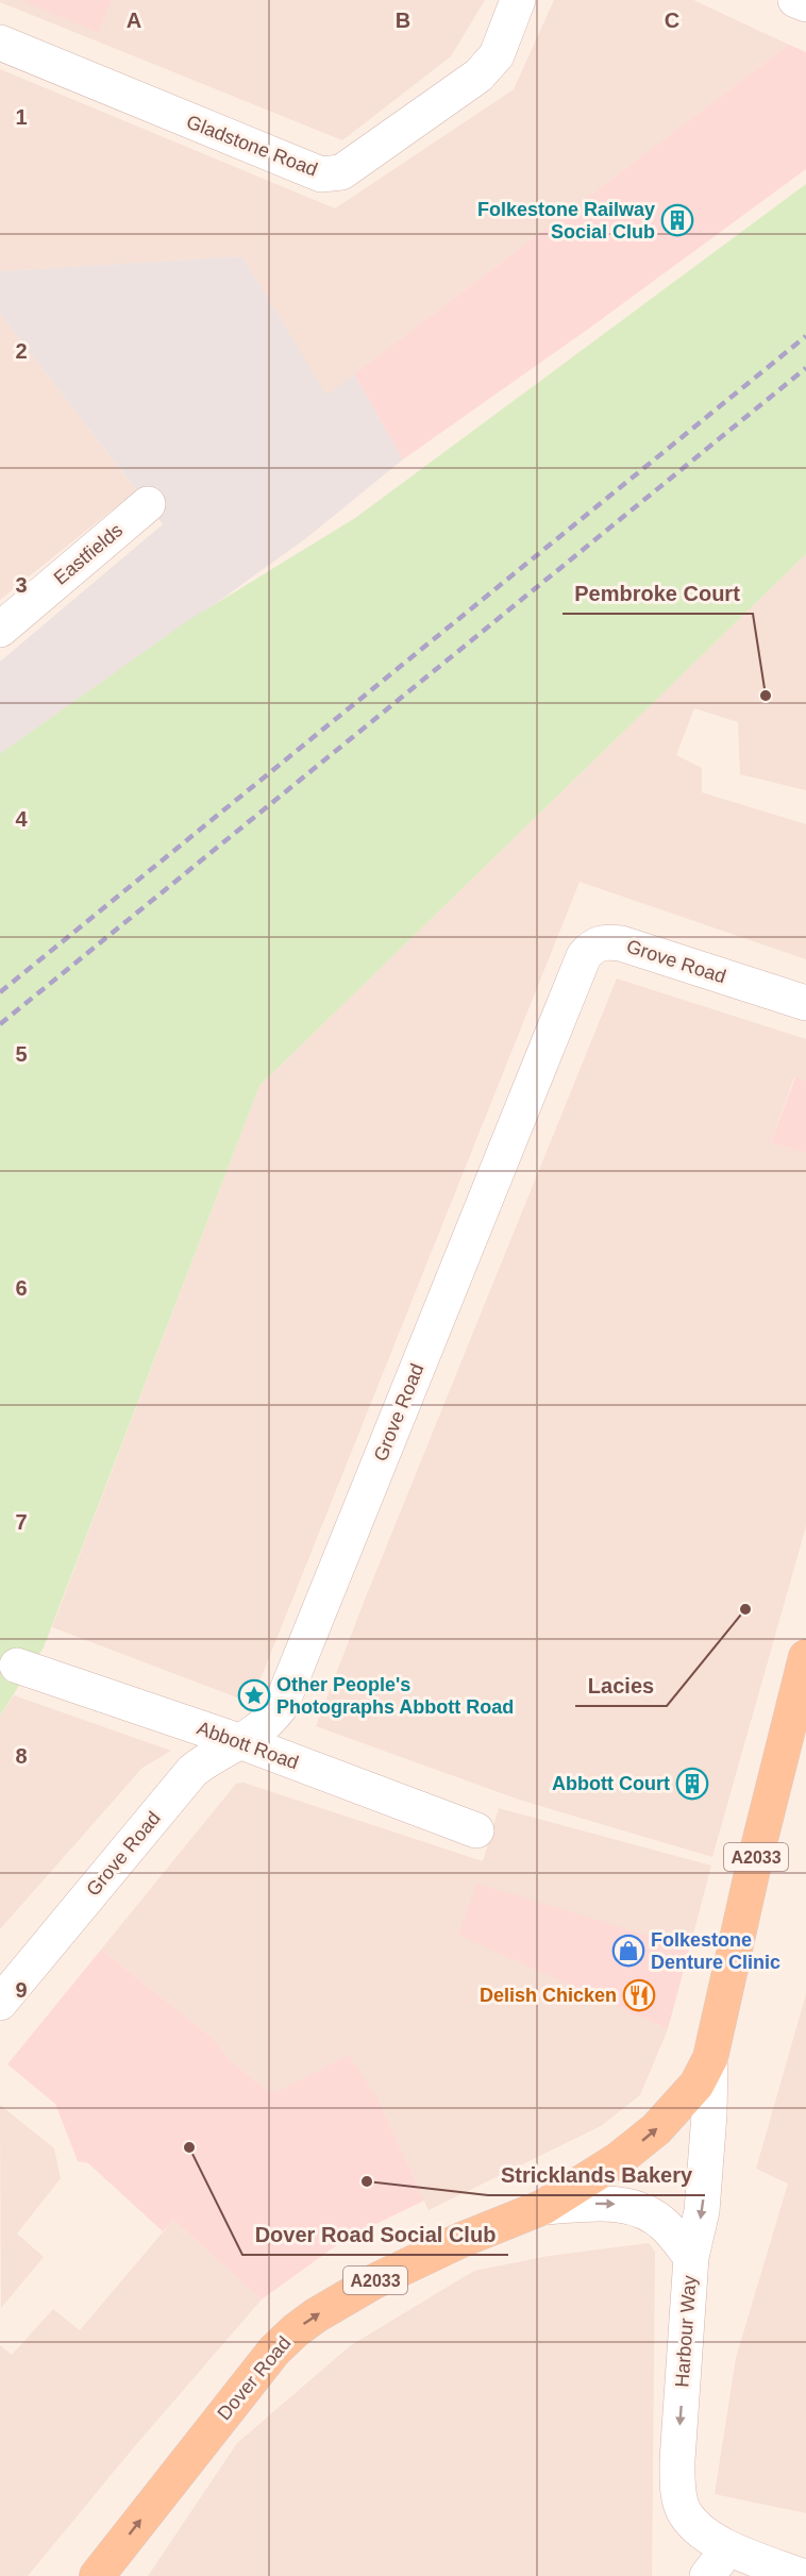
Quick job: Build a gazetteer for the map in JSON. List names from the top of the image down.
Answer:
{
  "streets": {
    "main road": ["A2033", "Dover Road"],
    "street": [
      "Gladstone Road",
      "Eastfields",
      "Grove Road",
      "Abbott Road",
      "Harbour Way"
    ]
  },
  "crossings": [
    ["Grove Road", "Abbott Road"],
    ["Harbour Way", "Dover Road"]
  ],
  "one_way": ["Harbour Way", "Dover Road"],
  "places": {
    "building": ["Folkestone Railway Social Club", "Abbott Court"],
    "other": [
      "Pembroke Court",
      "Lacies",
      "Dover Road Social Club",
      "Stricklands Bakery"
    ],
    "place": ["Other People's Photographs Abbott Road"],
    "shop": ["Folkestone Denture Clinic"],
    "restaurant": ["Delish Chicken"]
  },
  "grid": {
    "columns": ["A", "B", "C"],
    "rows": [
      "1",
      "2",
      "3",
      "4",
      "5",
      "6",
      "7",
      "8",
      "9"
    ]
  }
}
